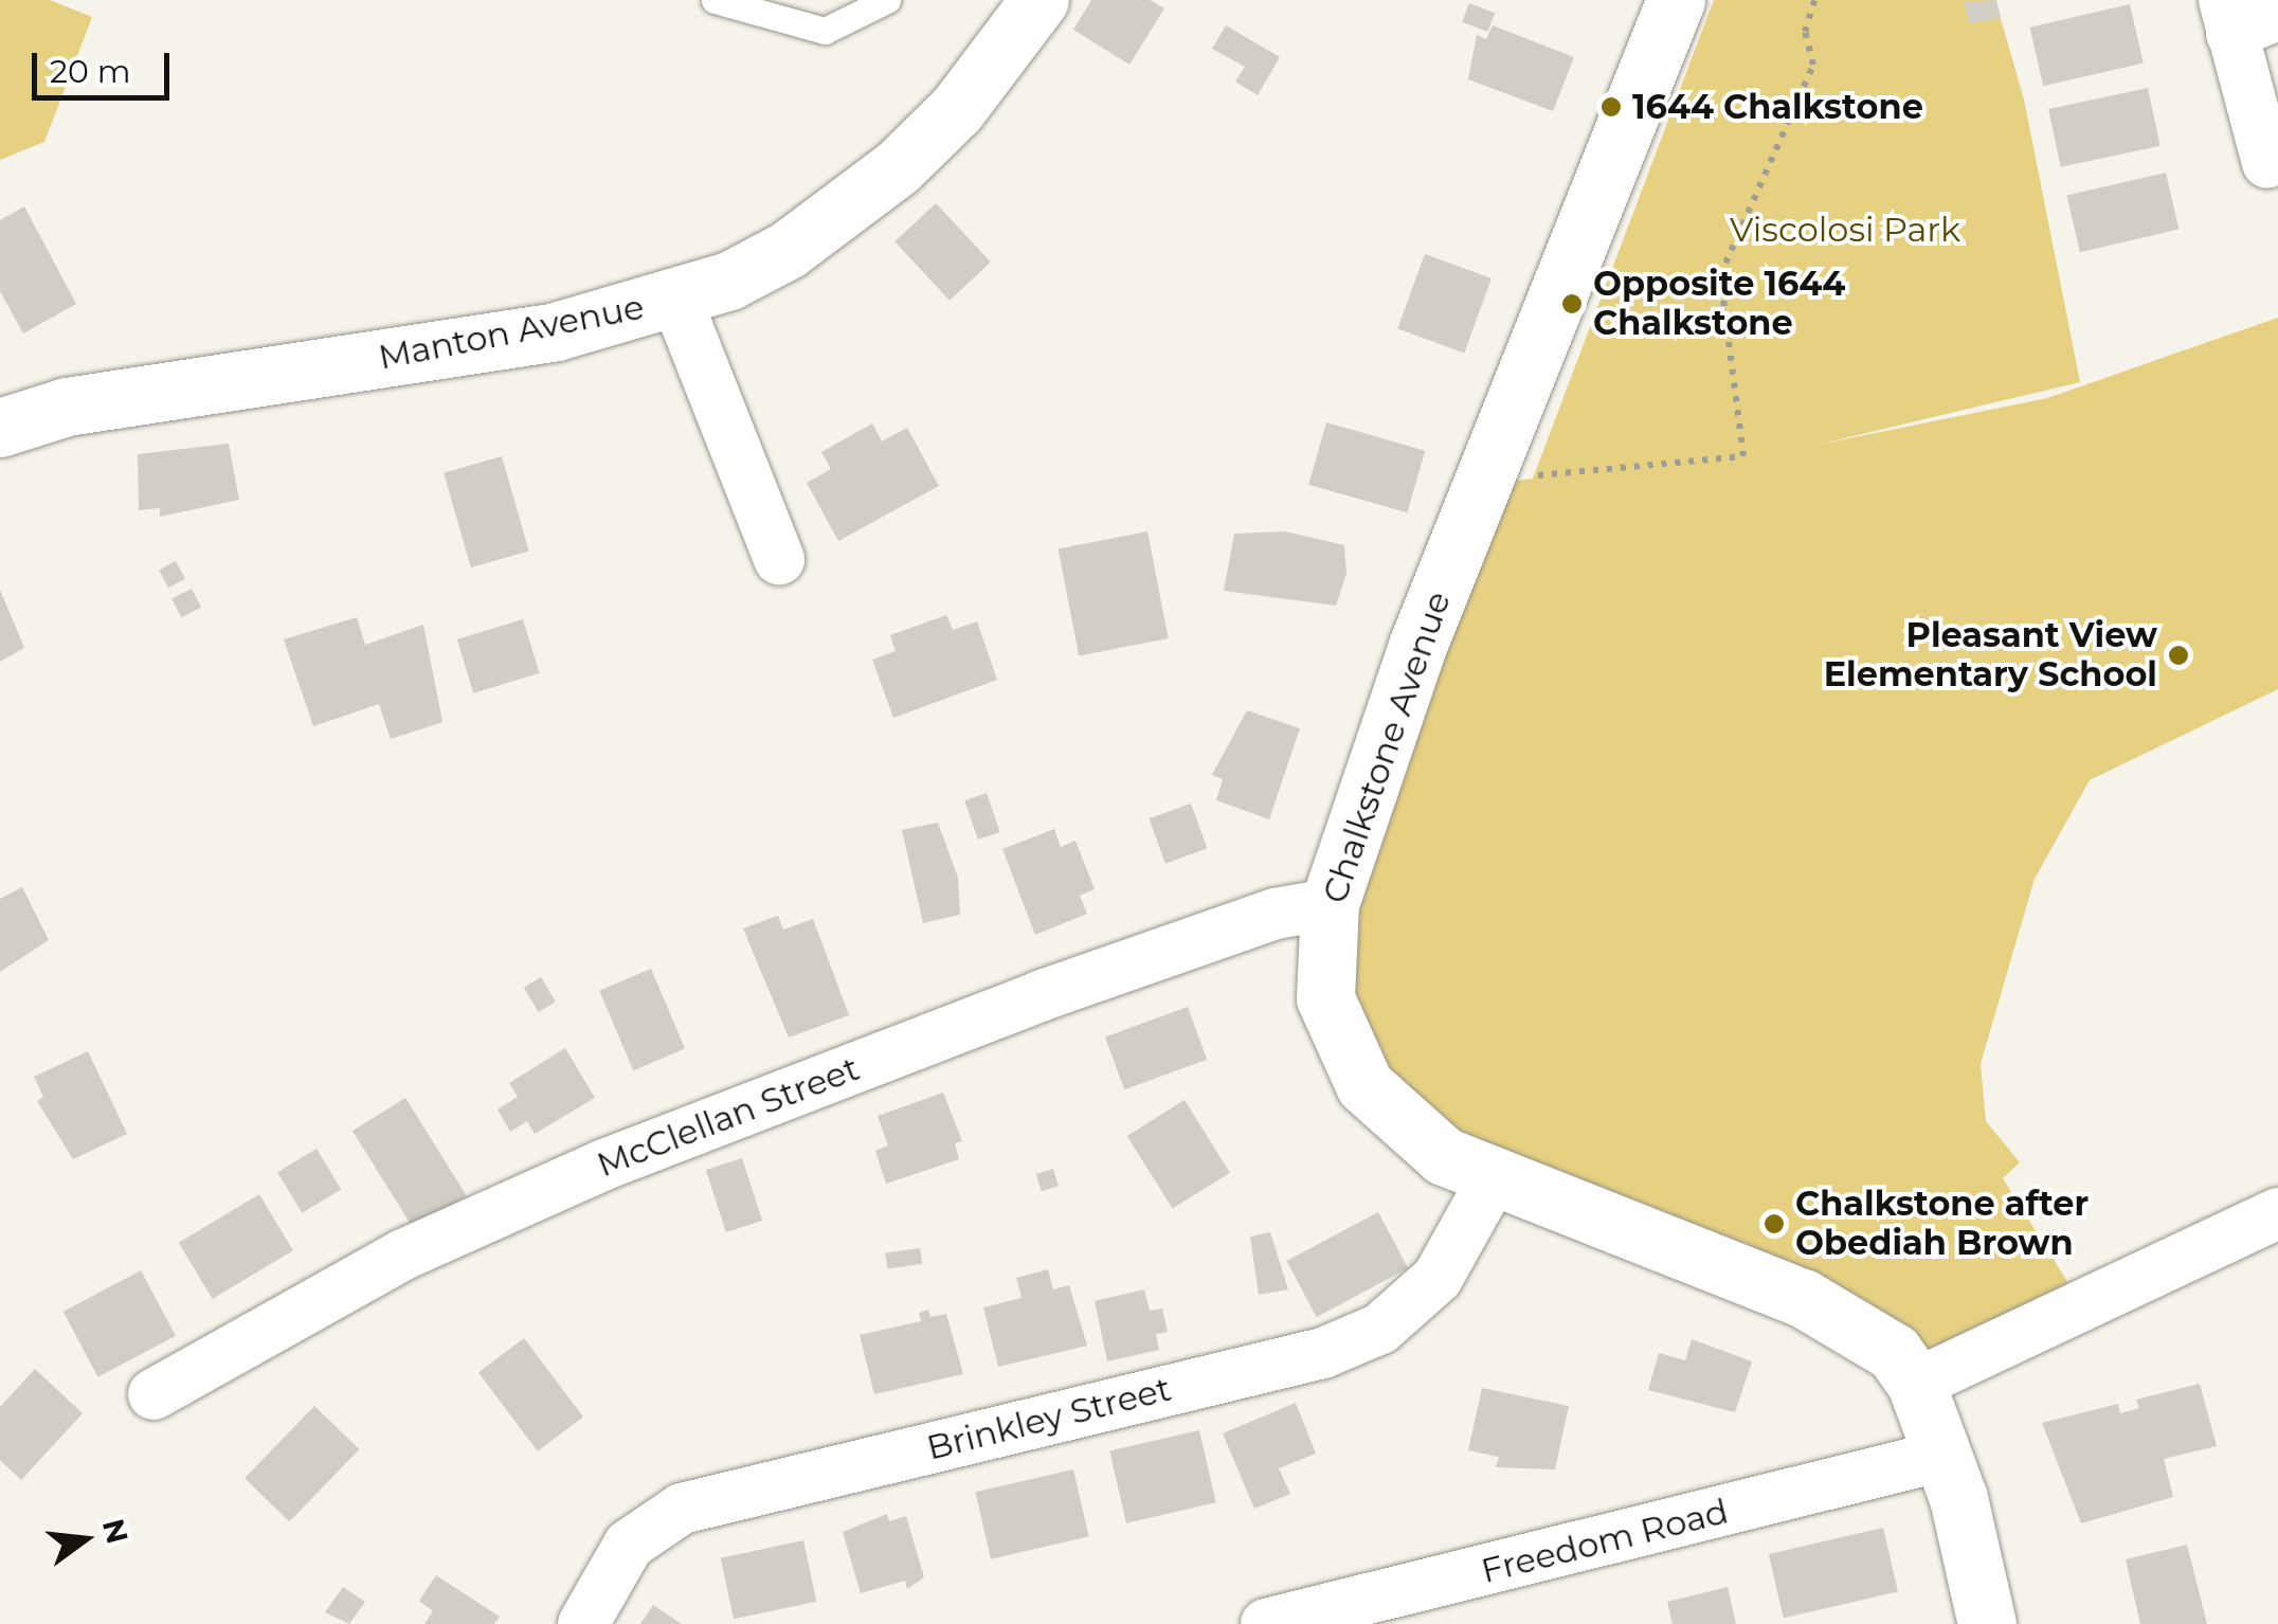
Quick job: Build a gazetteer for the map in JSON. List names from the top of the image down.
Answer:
{
  "streets": {
    "main road": ["Manton Avenue", "Chalkstone Avenue"],
    "street": ["McClellan Street", "Brinkley Street", "Freedom Road"]
  },
  "crossings": [
    ["Chalkstone Avenue", "McClellan Street"],
    ["Chalkstone Avenue", "Brinkley Street"],
    ["Chalkstone Avenue", "Freedom Road"]
  ],
  "parks": ["Viscolosi Park"],
  "places": [
    "1644 Chalkstone",
    "Opposite 1644 Chalkstone",
    "Pleasant View Elementary School",
    "Chalkstone after Obediah Brown"
  ],
  "scale_bar": "20 m",
  "north": "right"
}
